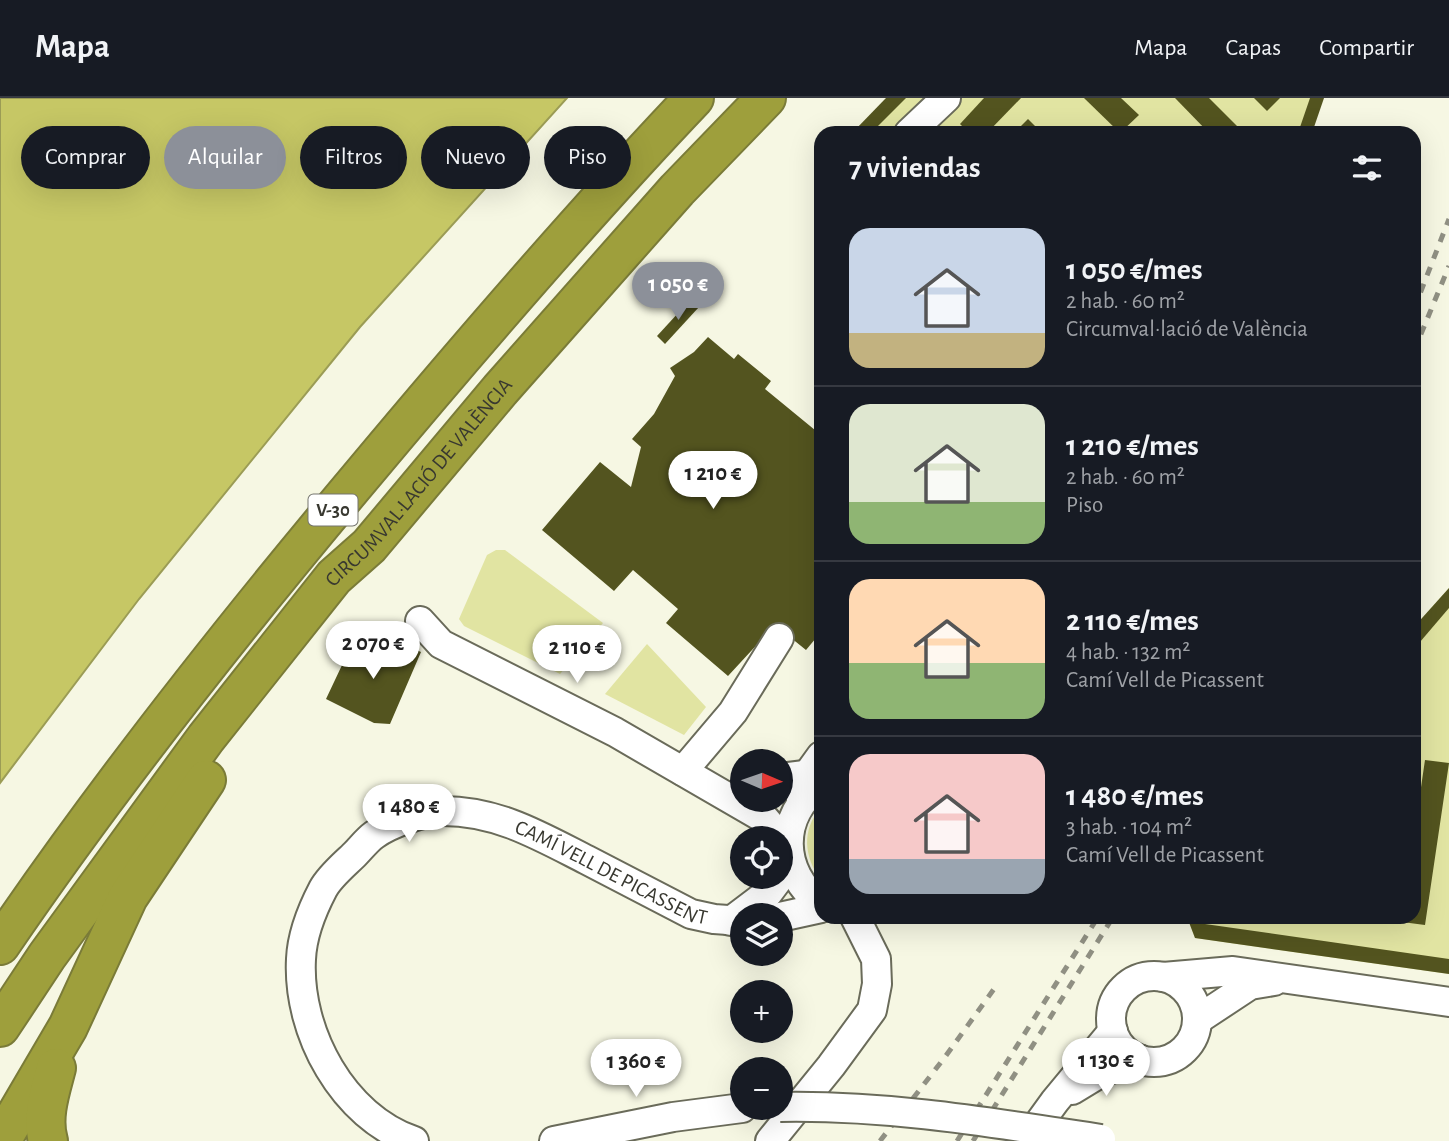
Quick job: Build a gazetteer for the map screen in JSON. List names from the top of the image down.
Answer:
{
  "streets": {
    "highway": ["CIRCUMVAL·LACIÓ DE VALÈNCIA", "V-30"],
    "street": ["CAMÍ VELL DE PICASSENT"]
  },
  "north": "right",
  "page": {
    "header": "Mapa",
    "nav": ["Mapa", "Capas", "Compartir"],
    "chip": [
      "Comprar",
      "Alquilar",
      "Filtros",
      "Nuevo",
      "Piso"
    ],
    "heading": "7 viviendas",
    "list": [
      {
        "name": "1 050 €/mes",
        "note": "2 hab. · 60 m² · Circumval·lació de València"
      },
      {
        "name": "1 210 €/mes",
        "note": "2 hab. · 60 m² · Piso"
      },
      {
        "name": "2 110 €/mes",
        "note": "4 hab. · 132 m² · Camí Vell de Picassent"
      },
      {
        "name": "1 480 €/mes",
        "note": "3 hab. · 104 m² · Camí Vell de Picassent"
      }
    ],
    "price": [
      "1 050 €",
      "1 210 €",
      "2 070 €",
      "2 110 €",
      "1 480 €",
      "1 130 €",
      "1 360 €"
    ],
    "map_buttons": ["+", "−"]
  }
}
